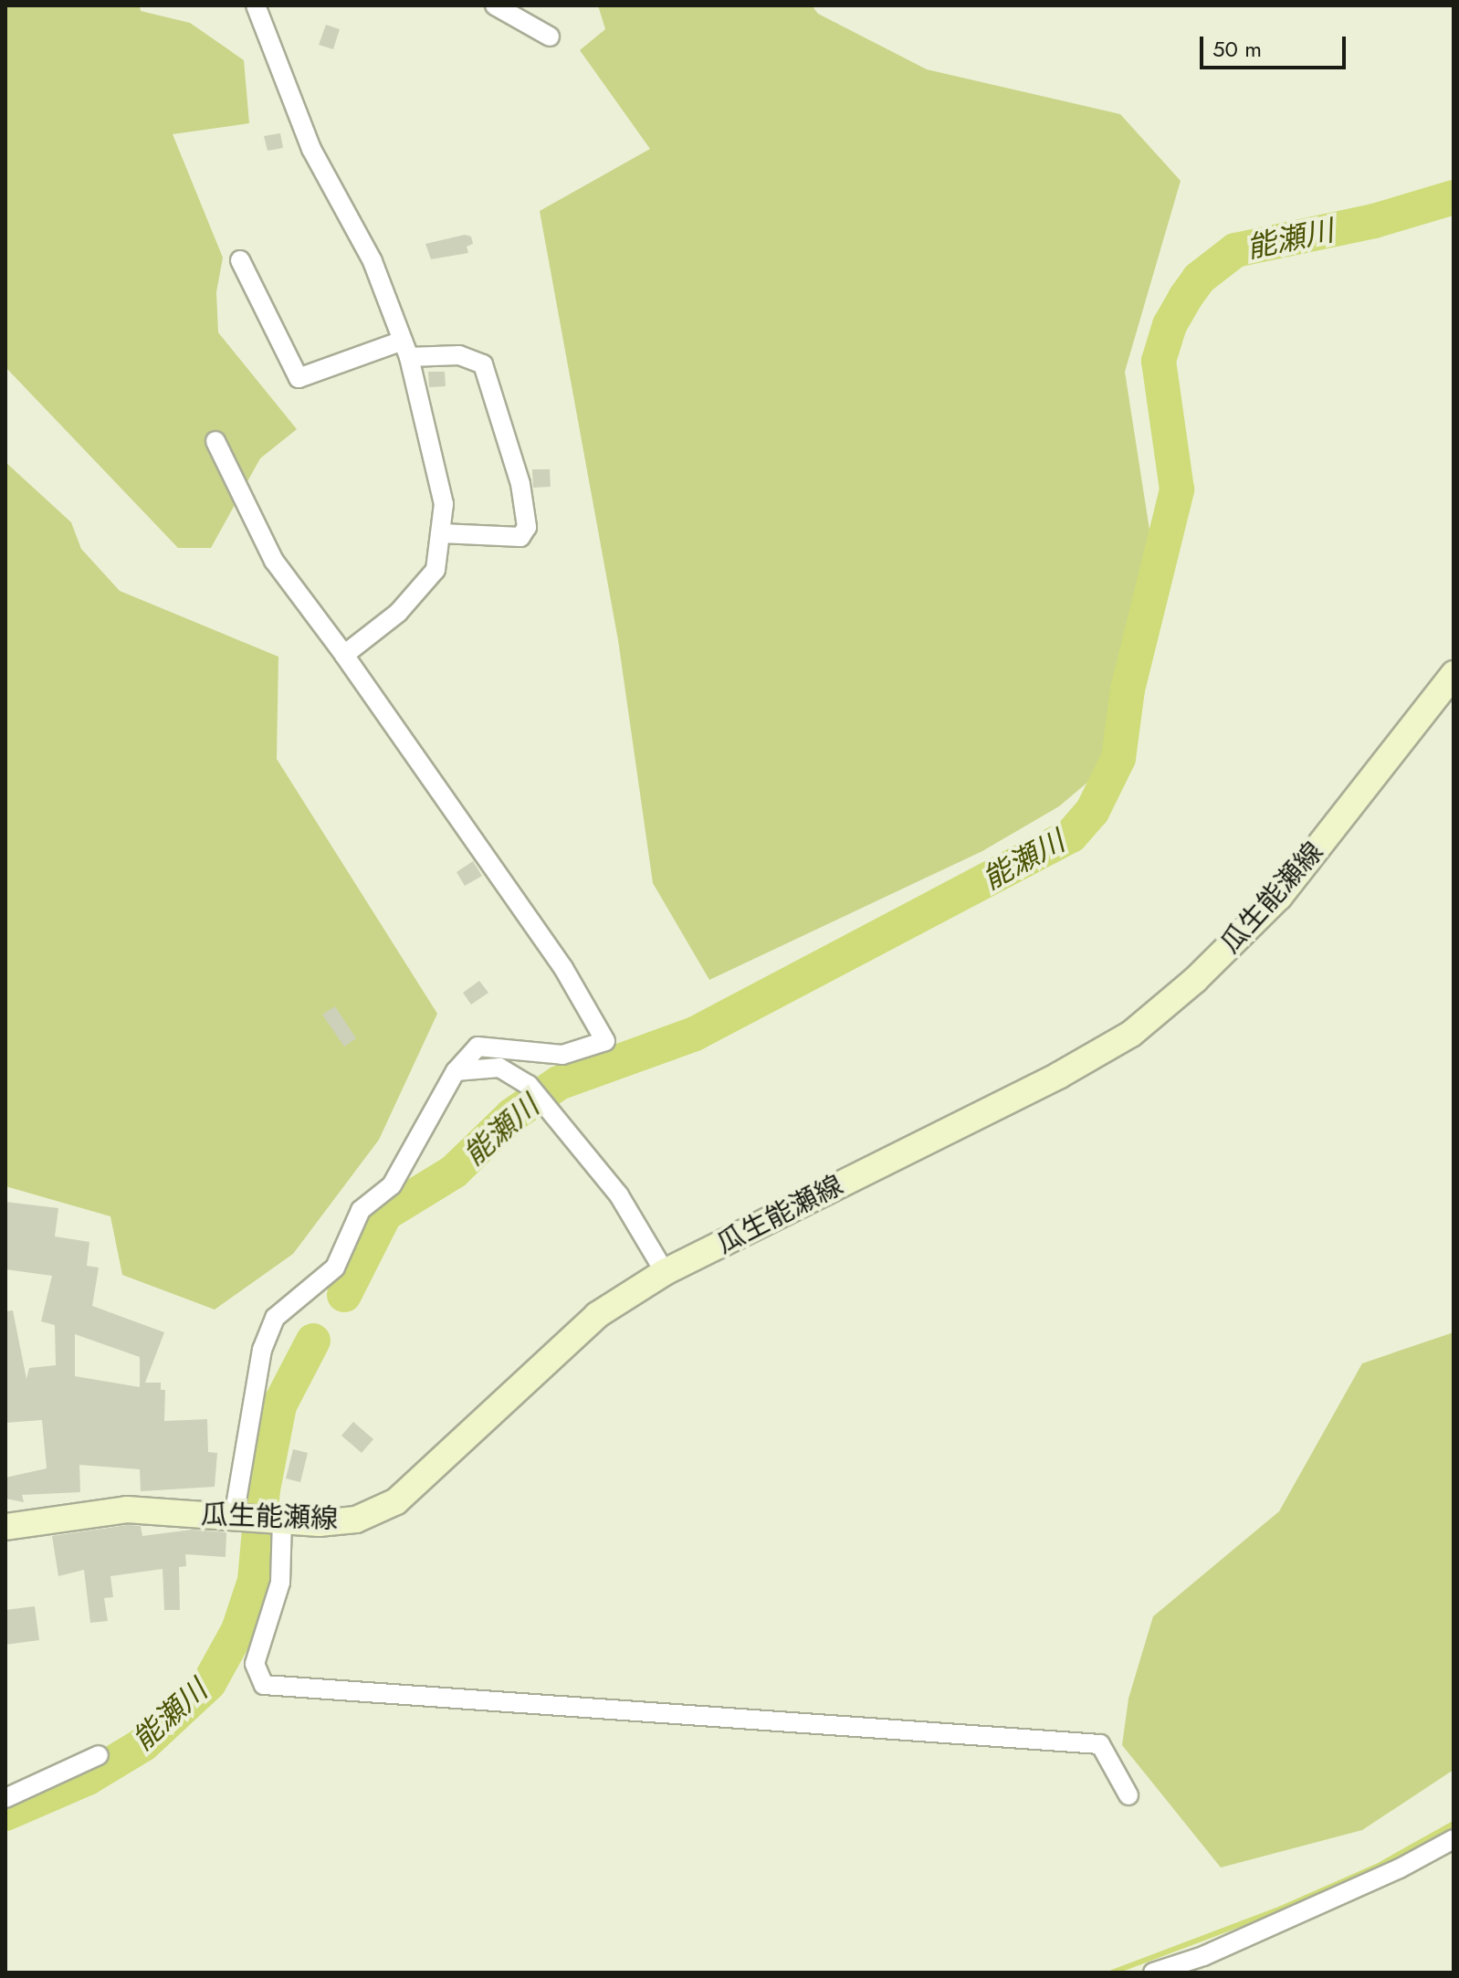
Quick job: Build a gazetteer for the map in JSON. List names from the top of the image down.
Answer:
{
  "streets": {
    "main road": ["瓜生能瀬線"]
  },
  "water": ["能瀬川"],
  "scale_bar": "50 m"
}
